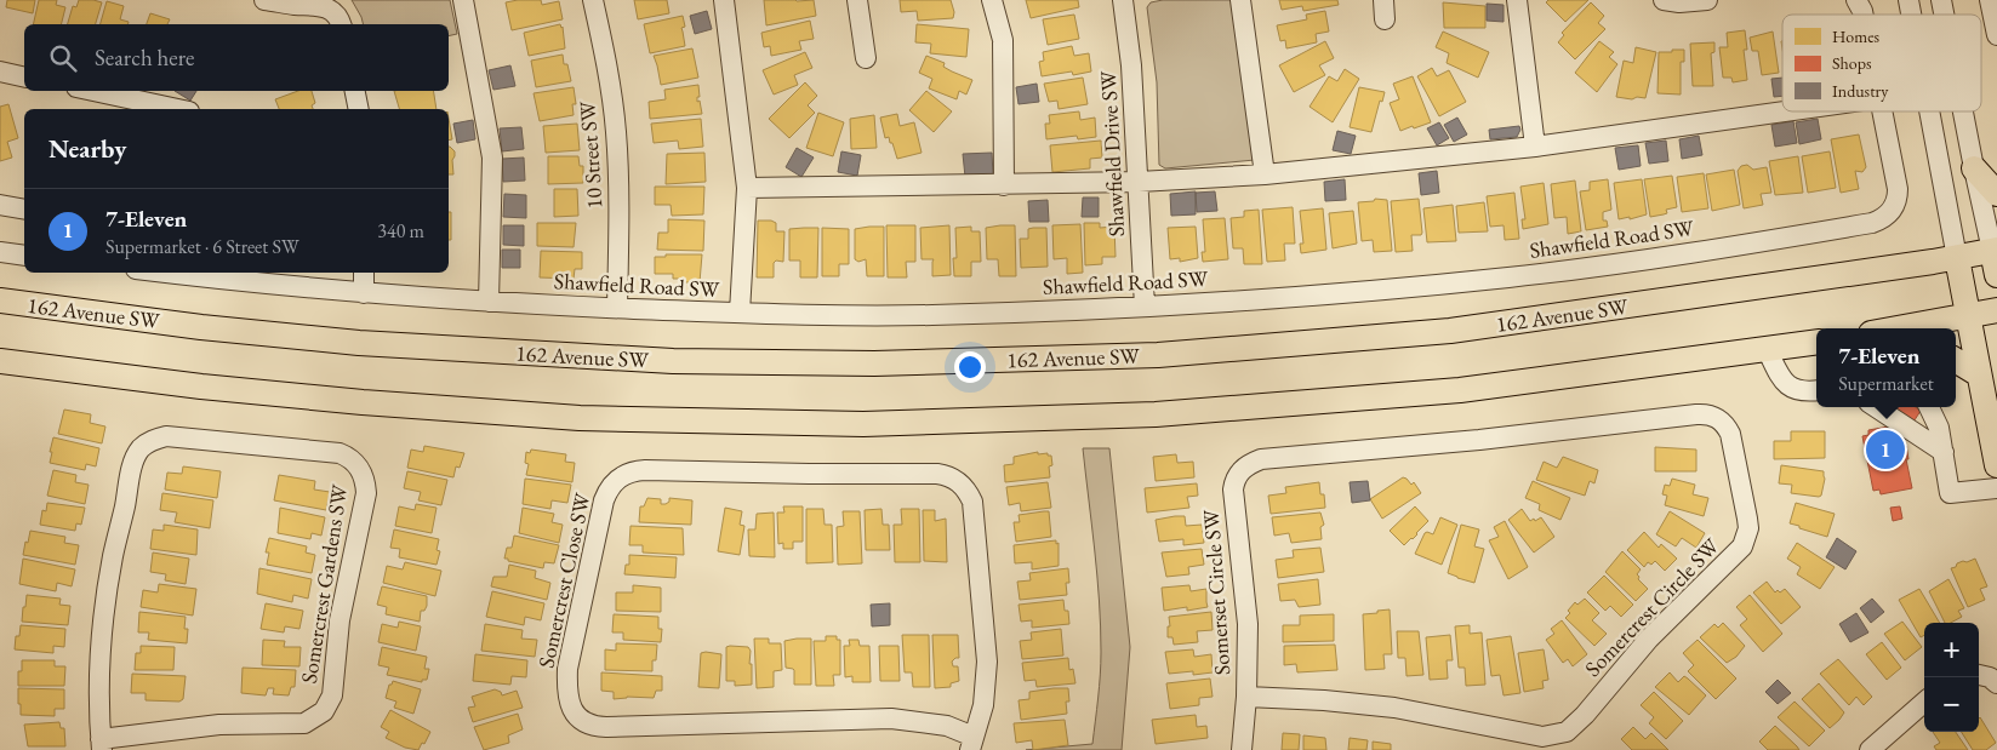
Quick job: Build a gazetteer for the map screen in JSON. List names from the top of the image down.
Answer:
{
  "streets": {
    "main road": ["162 Avenue SW"],
    "street": [
      "Shawfield Drive SW",
      "10 Street SW",
      "Shawfield Road SW",
      "Somercrest Close SW",
      "Somercrest Gardens SW",
      "Somerset Circle SW",
      "Somercrest Circle SW"
    ]
  },
  "crossings": [
    ["Shawfield Drive SW", "Shawfield Road SW"],
    ["10 Street SW", "Shawfield Road SW"],
    ["Somerset Circle SW", "Somercrest Circle SW"]
  ],
  "legend": ["Homes", "Shops", "Industry"],
  "page": {
    "search": "Search here",
    "heading": "Nearby",
    "list": [
      {
        "mark": "1",
        "name": "7-Eleven",
        "note": "Supermarket · 6 Street SW",
        "value": "340 m"
      }
    ],
    "popup": ["7-Eleven", "Supermarket"],
    "pins": "1",
    "map_buttons": ["+", "−"]
  }
}
